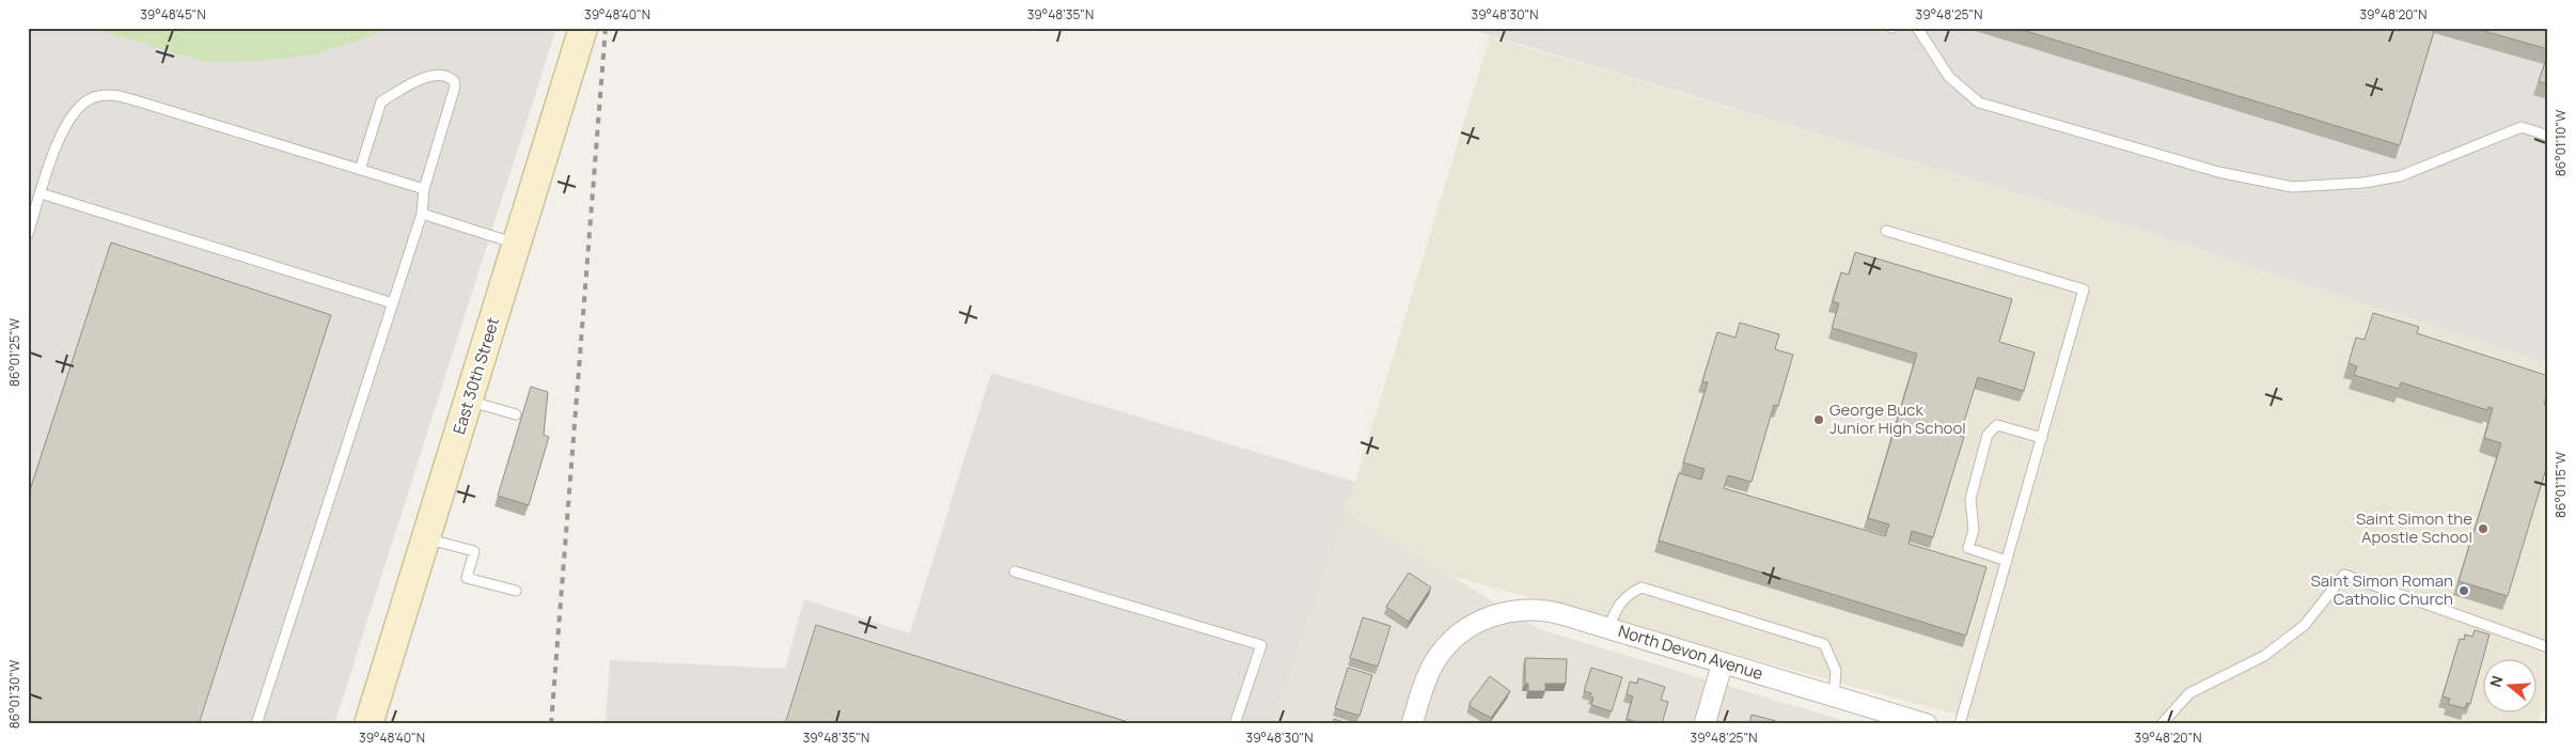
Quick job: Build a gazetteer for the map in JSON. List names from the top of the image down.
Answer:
{
  "streets": {
    "main road": ["East 30th Street"],
    "street": ["North Devon Avenue"]
  },
  "places": ["George Buck Junior High School", "Saint Simon the Apostle School", "Saint Simon Roman Catholic Church"],
  "north": "left",
  "coordinates": [
    "39°48'45\"N",
    "39°48'40\"N",
    "39°48'35\"N",
    "39°48'30\"N",
    "39°48'25\"N",
    "39°48'20\"N",
    "86°01'10\"W",
    "86°01'25\"W",
    "86°01'15\"W",
    "86°01'30\"W"
  ]
}
